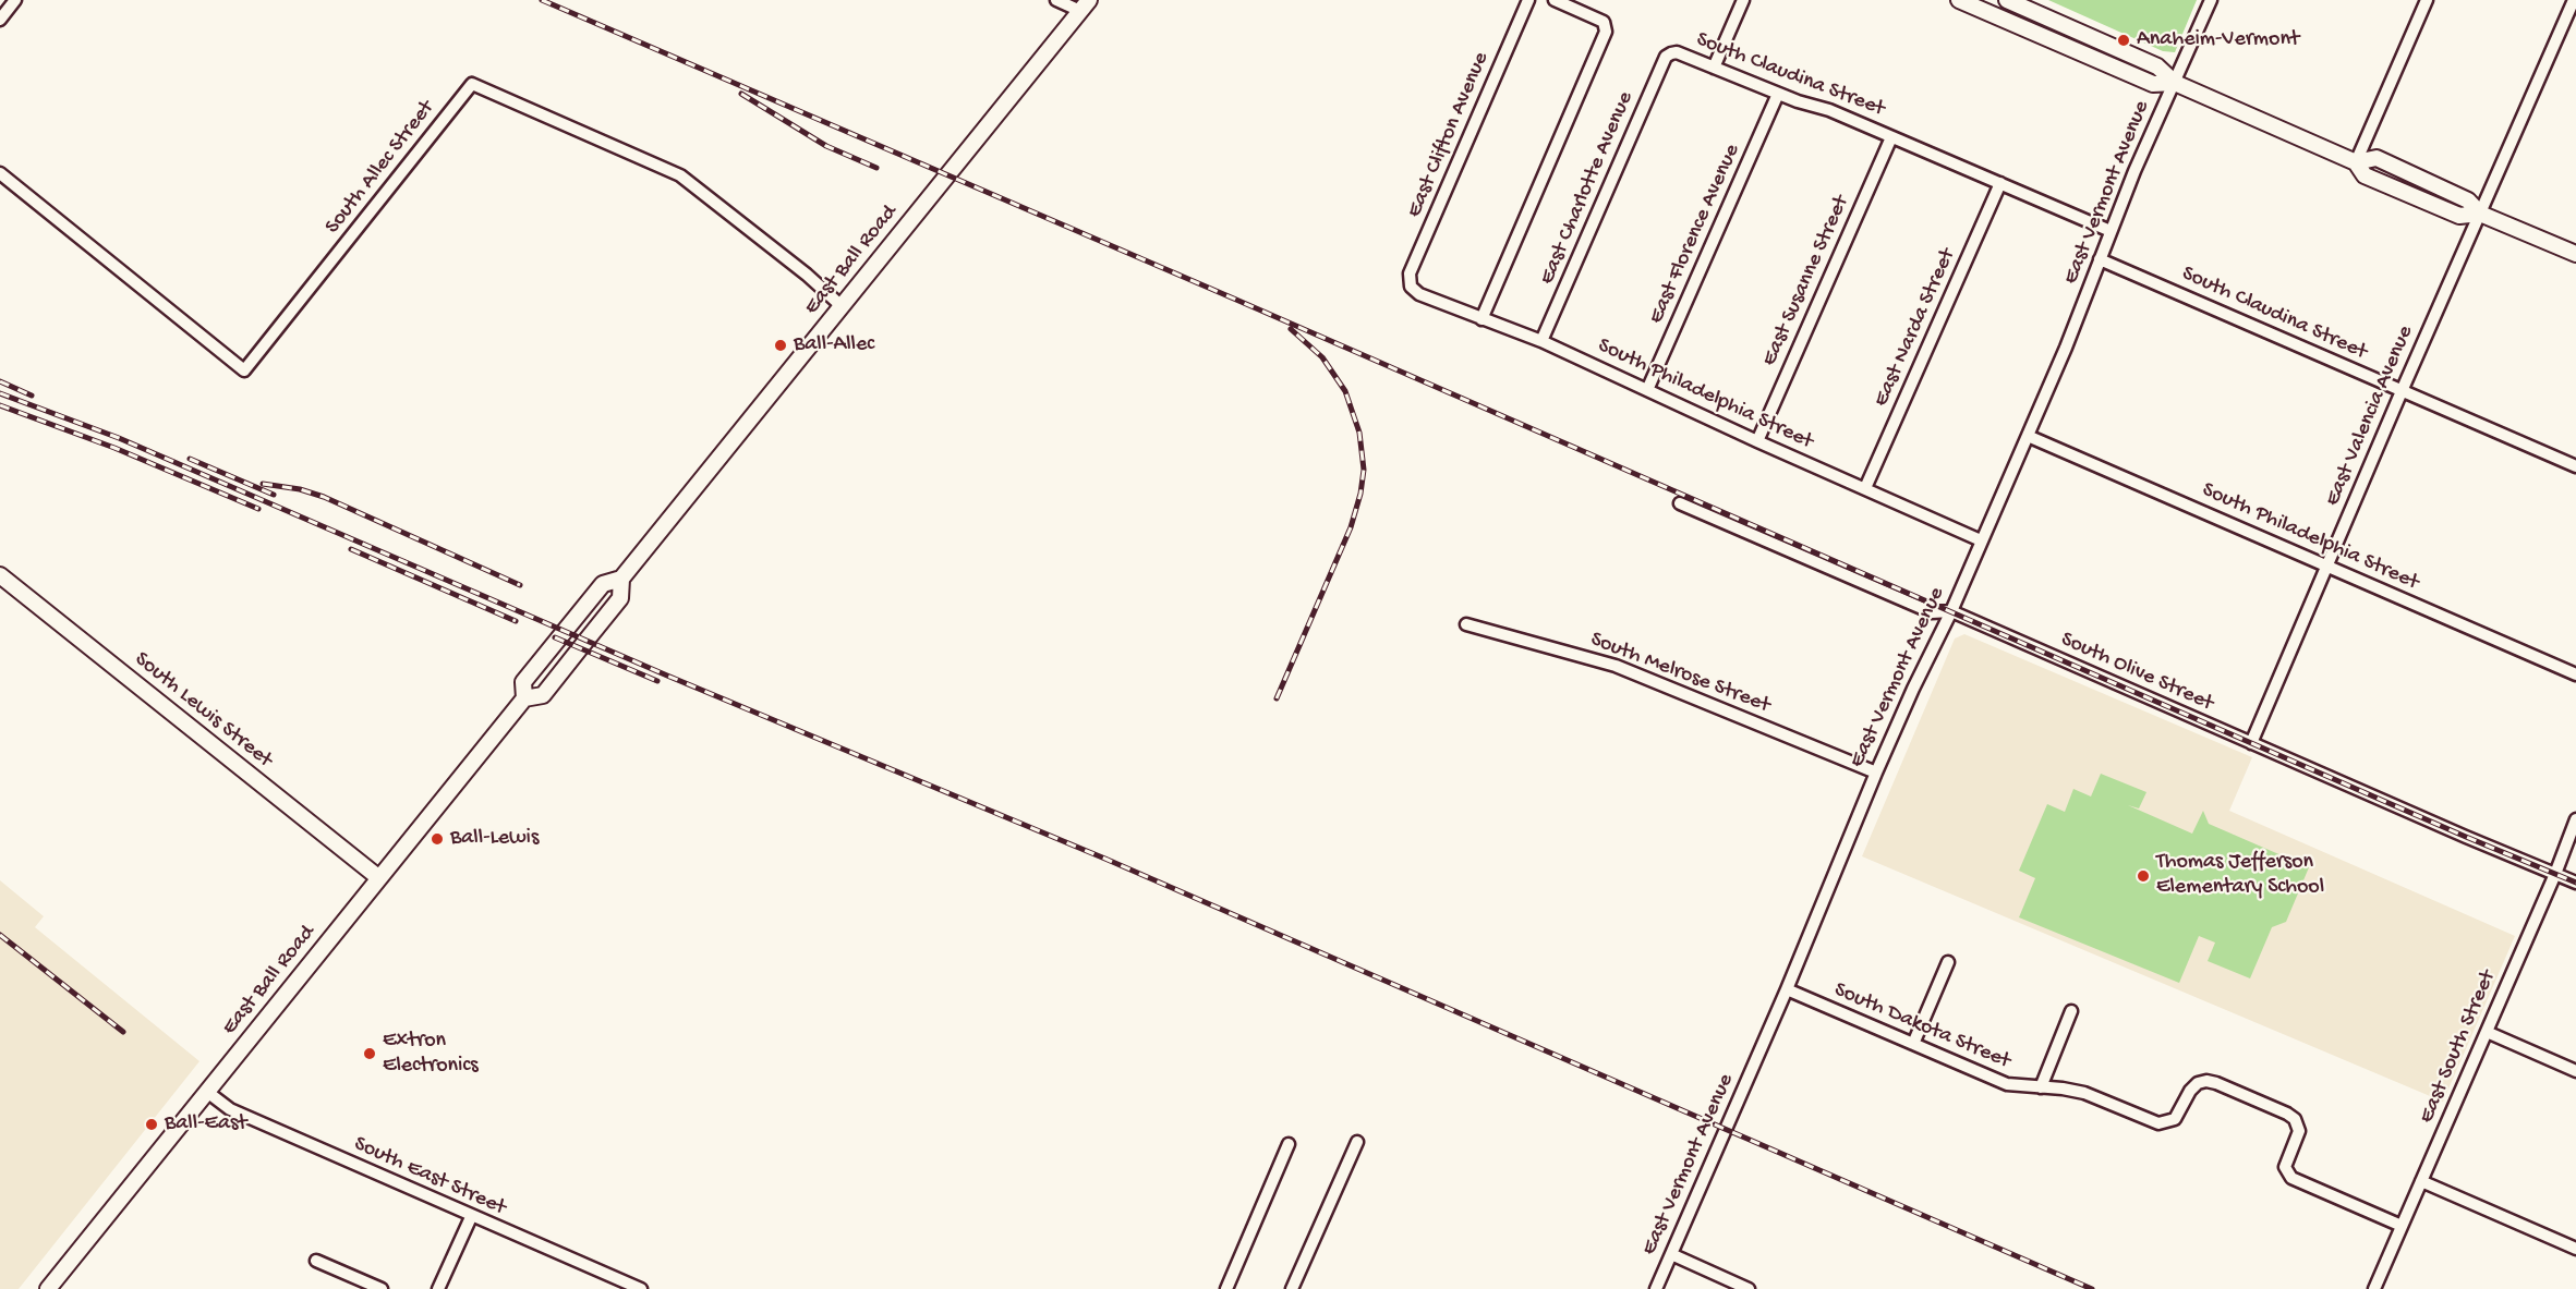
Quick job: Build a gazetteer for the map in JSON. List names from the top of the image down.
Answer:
{
  "streets": {
    "main road": ["East Ball Road", "South Lewis Street"],
    "street": [
      "South Claudina Street",
      "East Clifton Avenue",
      "South Allec Street",
      "East Charlotte Avenue",
      "East Vermont Avenue",
      "East Florence Avenue",
      "East Susanne Street",
      "East Narda Street",
      "South Philadelphia Street",
      "East Valencia Avenue",
      "South Olive Street",
      "South Melrose Street",
      "South Dakota Street",
      "East South Street",
      "South East Street"
    ]
  },
  "crossings": [
    ["South Claudina Street", "East Charlotte Avenue"],
    ["South Claudina Street", "East Vermont Avenue"],
    ["South Claudina Street", "East Florence Avenue"],
    ["South Claudina Street", "East Susanne Street"],
    ["South Claudina Street", "East Narda Street"],
    ["South Claudina Street", "East Valencia Avenue"],
    ["East Clifton Avenue", "South Philadelphia Street"],
    ["South Allec Street", "East Ball Road"],
    ["East Charlotte Avenue", "South Philadelphia Street"],
    ["East Vermont Avenue", "South Philadelphia Street"],
    ["East Vermont Avenue", "South Olive Street"],
    ["East Vermont Avenue", "South Melrose Street"],
    ["East Vermont Avenue", "South Dakota Street"],
    ["East Florence Avenue", "South Philadelphia Street"],
    ["East Ball Road", "South Lewis Street"],
    ["East Ball Road", "South East Street"],
    ["East Susanne Street", "South Philadelphia Street"],
    ["East Narda Street", "South Philadelphia Street"],
    ["South Philadelphia Street", "East Valencia Avenue"],
    ["East Valencia Avenue", "South Olive Street"],
    ["South Olive Street", "East South Street"],
    ["South Dakota Street", "East South Street"]
  ],
  "places": [
    "Anaheim-Vermont",
    "Ball-Allec",
    "Ball-Lewis",
    "Thomas Jefferson Elementary School",
    "Extron Electronics",
    "Ball-East"
  ]
}
